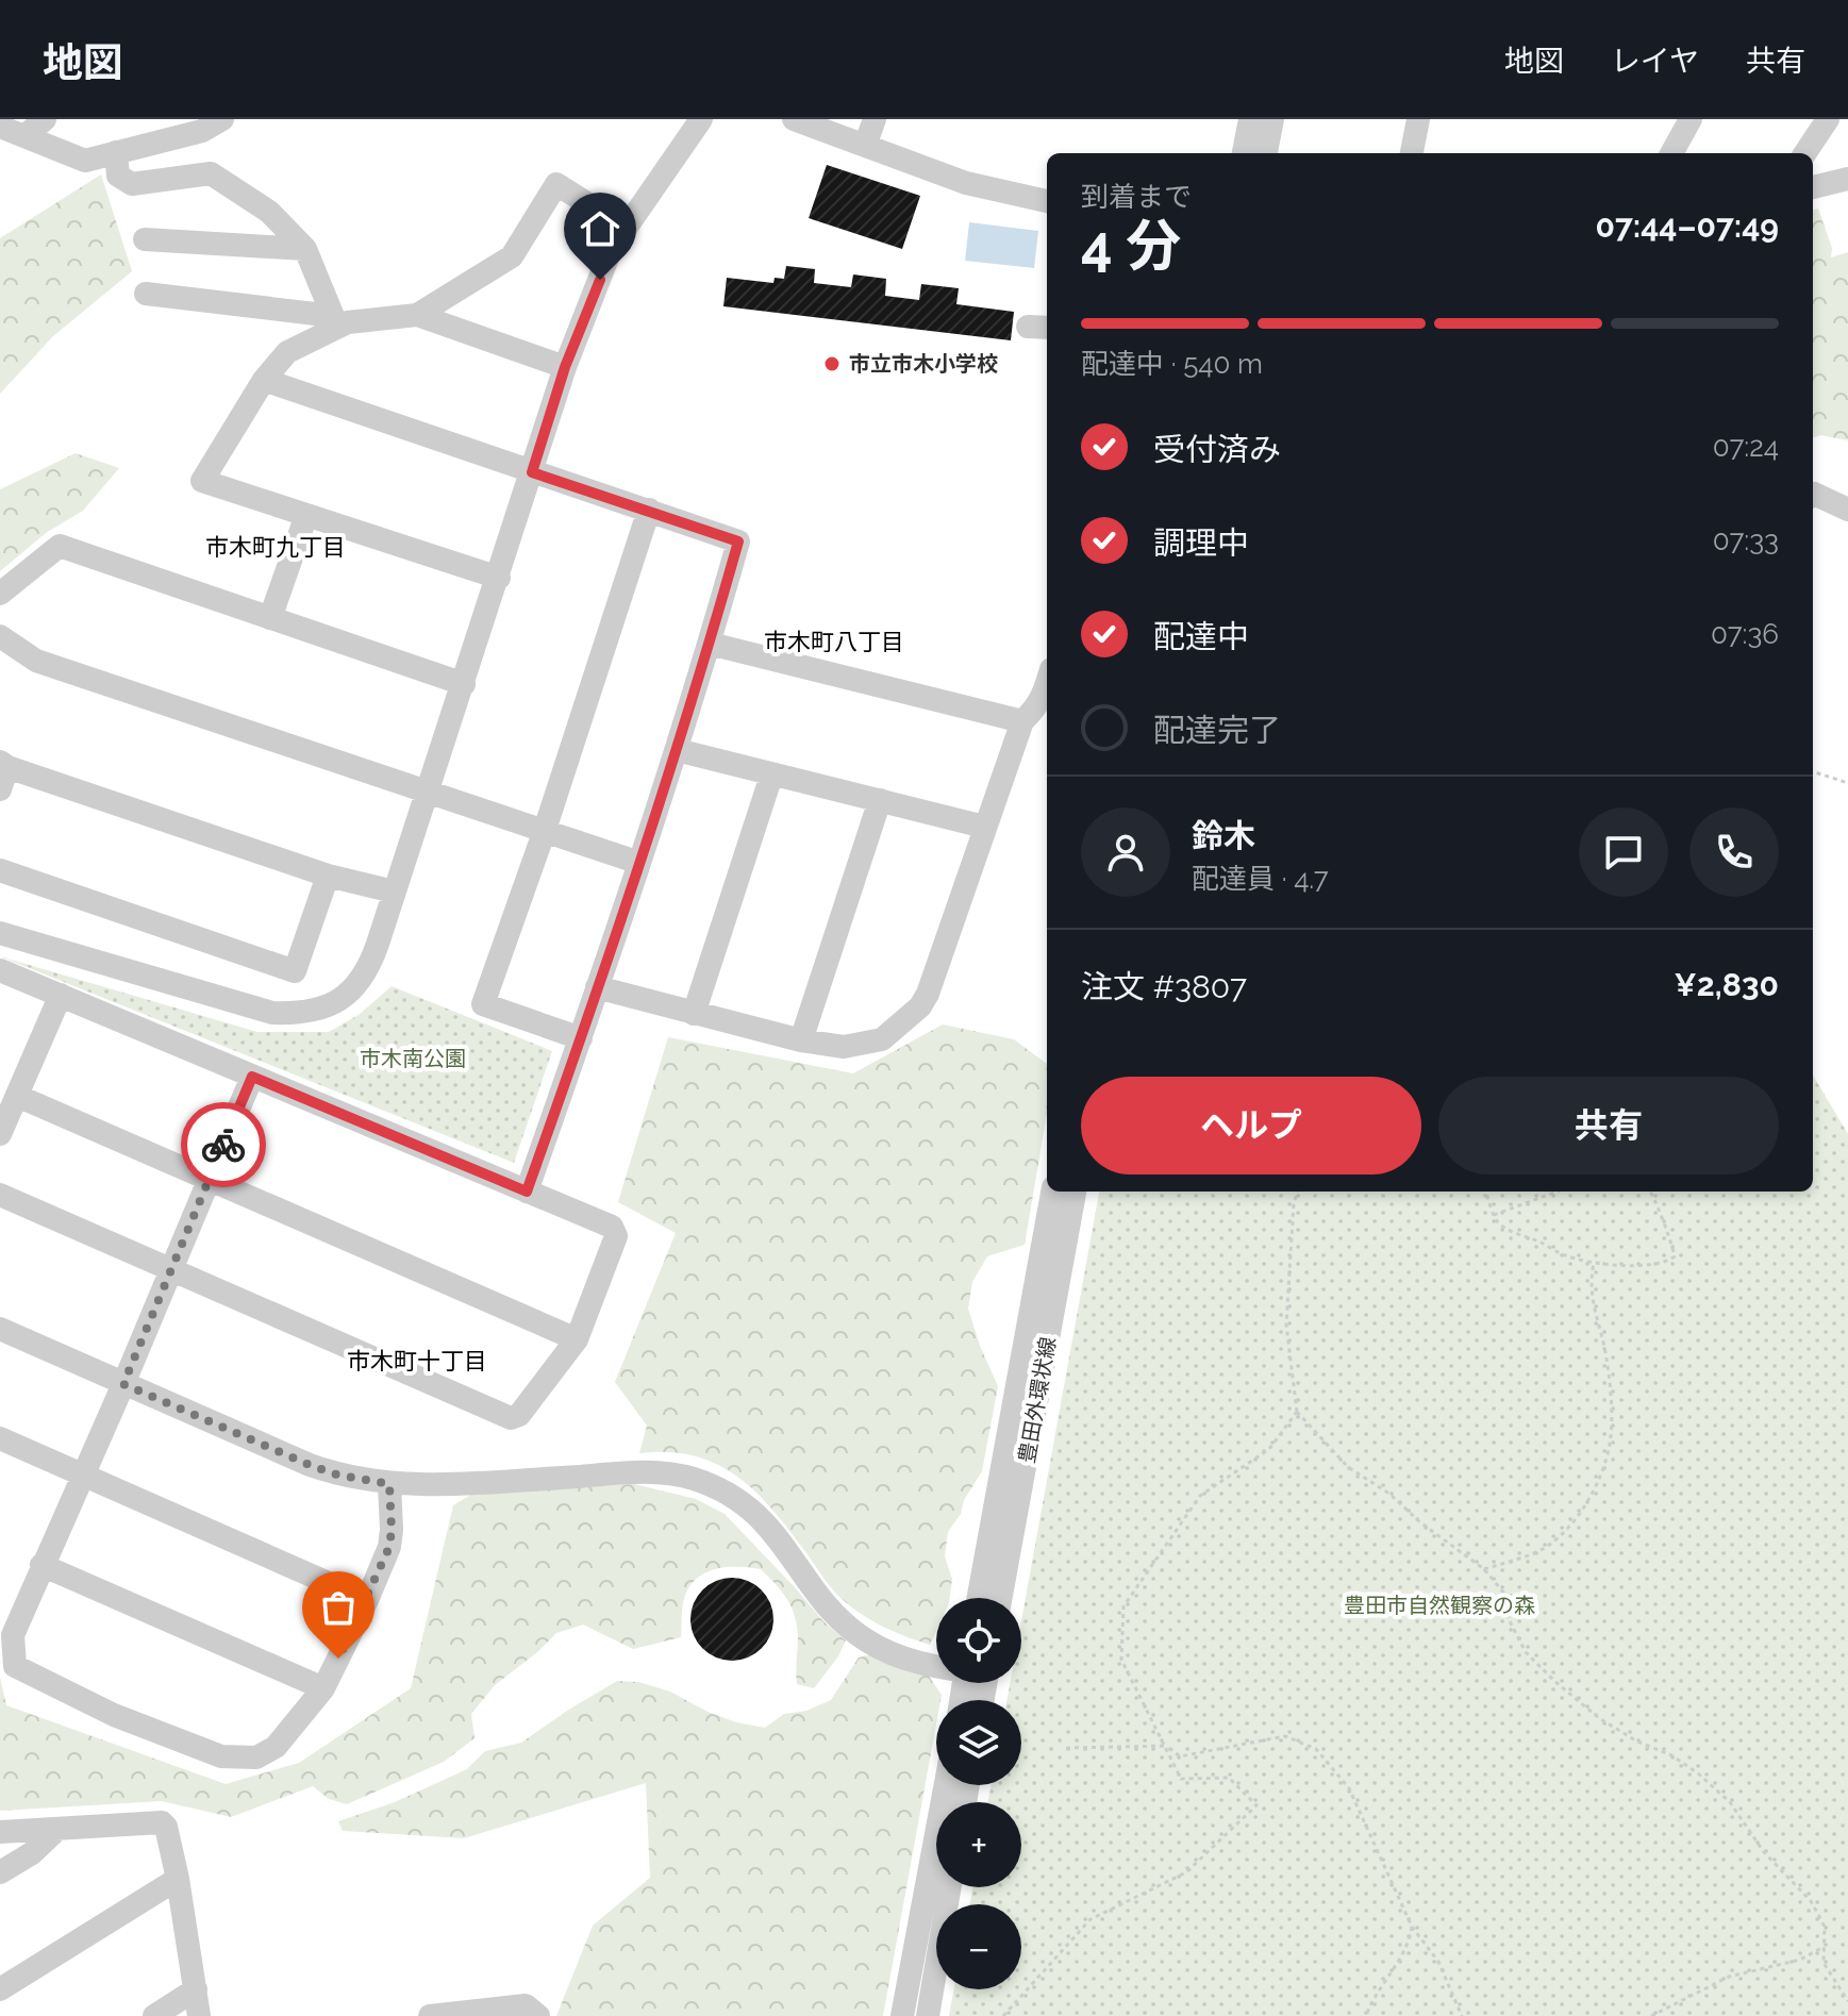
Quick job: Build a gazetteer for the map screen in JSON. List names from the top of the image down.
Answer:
{
  "streets": {
    "street": ["豊田外環状線"]
  },
  "districts": ["市木町九丁目", "市木町八丁目", "市木町十丁目"],
  "parks": ["市木南公園", "豊田市自然観察の森"],
  "places": ["市立市木小学校"],
  "page": {
    "header": "地図",
    "nav": ["地図", "レイヤ", "共有"],
    "heading": ["4 分", "到着まで", "07:44–07:49"],
    "panel": [
      "鈴木",
      "配達員 · 4.7",
      "注文 #3807",
      "¥2,830"
    ],
    "bar": "配達中 · 540 m",
    "list": [
      ["受付済み", "07:24"],
      ["調理中", "07:33"],
      ["配達中", "07:36"],
      "配達完了"
    ],
    "buttons": ["ヘルプ", "共有"],
    "map_buttons": ["+", "−"]
  }
}
